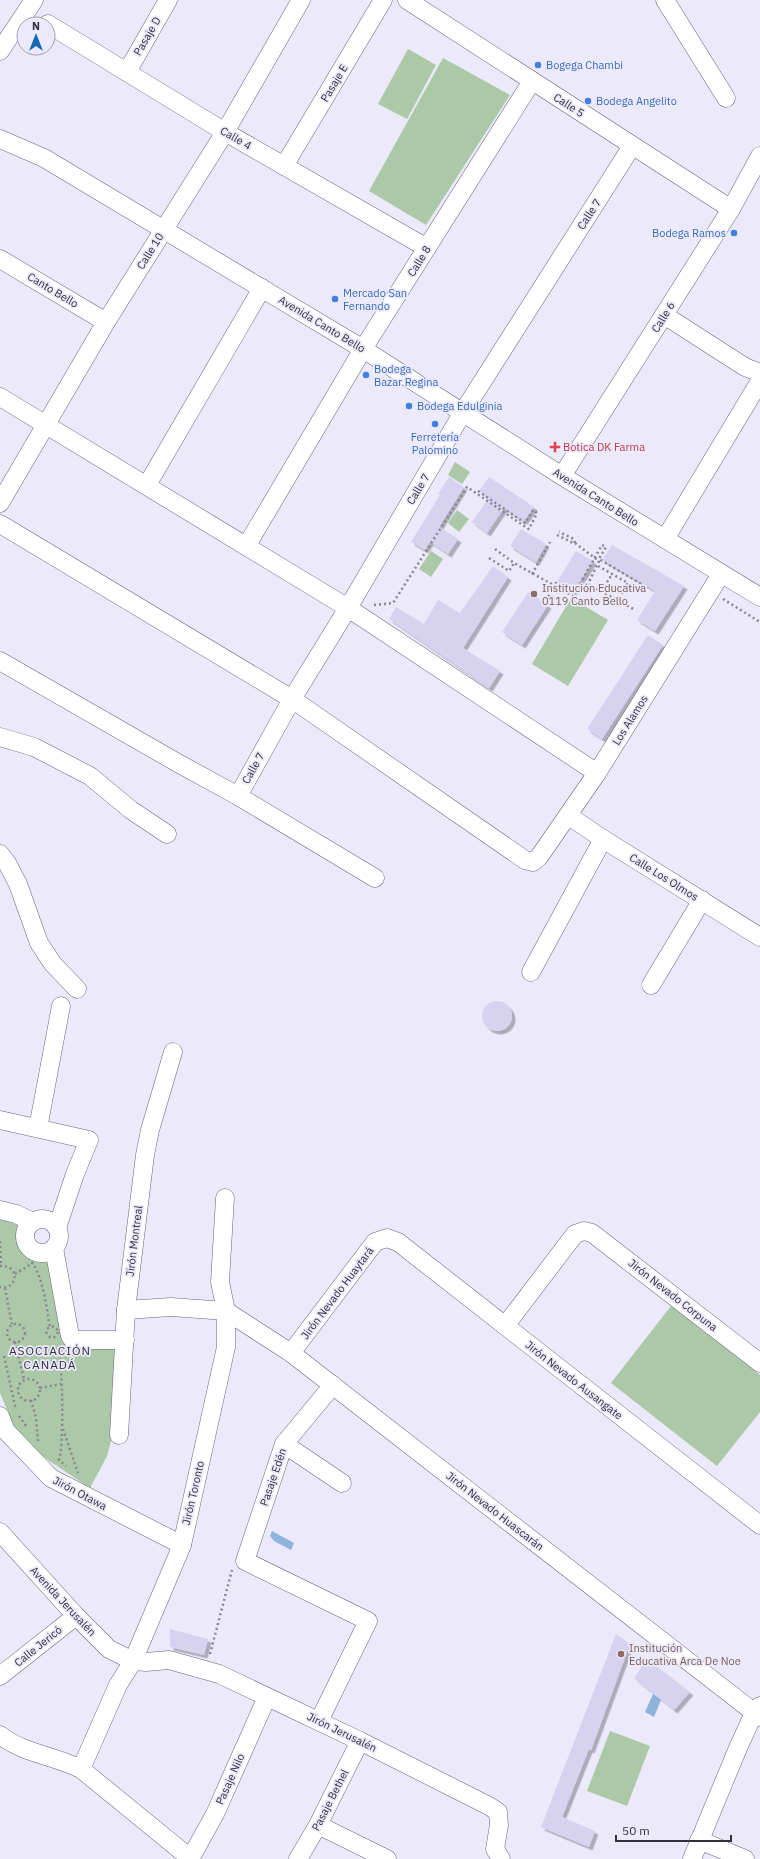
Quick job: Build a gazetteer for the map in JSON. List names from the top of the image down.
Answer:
{
  "streets": {
    "street": [
      "Pasaje D",
      "Pasaje E",
      "Calle 5",
      "Calle 4",
      "Calle 7",
      "Calle 10",
      "Calle 8",
      "Canto Bello",
      "Calle 6",
      "Avenida Canto Bello",
      "Los Alamos",
      "Calle Los Olmos",
      "Jirón Montreal",
      "Jirón Nevado Huaytará",
      "Jirón Nevado Corpuna",
      "Jirón Nevado Ausangate",
      "Pasaje Edén",
      "Jirón Otawa",
      "Jirón Toronto",
      "Jirón Nevado Huascarán",
      "Avenida Jerusalén",
      "Calle Jericó",
      "Jirón Jerusalén",
      "Pasaje Nilo",
      "Pasaje Bethel"
    ]
  },
  "crossings": [
    ["Pasaje D", "Calle 4"],
    ["Pasaje E", "Calle 4"],
    ["Calle 5", "Calle 7"],
    ["Calle 5", "Calle 8"],
    ["Calle 5", "Calle 6"],
    ["Calle 4", "Calle 10"],
    ["Calle 4", "Calle 8"],
    ["Calle 7", "Avenida Canto Bello"],
    ["Calle 7", "Los Alamos"],
    ["Calle 10", "Canto Bello"],
    ["Calle 10", "Avenida Canto Bello"],
    ["Calle 8", "Avenida Canto Bello"],
    ["Calle 6", "Avenida Canto Bello"],
    ["Avenida Canto Bello", "Los Alamos"],
    ["Los Alamos", "Calle Los Olmos"],
    ["Jirón Nevado Huaytará", "Jirón Nevado Ausangate"],
    ["Jirón Nevado Huaytará", "Jirón Nevado Huascarán"],
    ["Jirón Nevado Corpuna", "Jirón Nevado Ausangate"],
    ["Pasaje Edén", "Jirón Nevado Huascarán"],
    ["Jirón Otawa", "Jirón Toronto"],
    ["Jirón Toronto", "Jirón Nevado Huascarán"],
    ["Jirón Toronto", "Avenida Jerusalén"],
    ["Jirón Toronto", "Jirón Jerusalén"],
    ["Avenida Jerusalén", "Calle Jericó"],
    ["Avenida Jerusalén", "Jirón Jerusalén"],
    ["Jirón Jerusalén", "Pasaje Nilo"],
    ["Jirón Jerusalén", "Pasaje Bethel"]
  ],
  "districts": ["ASOCIACIÓN CANADÁ"],
  "places": {
    "other": [
      "Bogega Chambi",
      "Bodega Angelito",
      "Bodega Ramos",
      "Mercado San Fernando",
      "Bodega Bazar Regina",
      "Bodega Edulginia",
      "Ferretería Palomino",
      "Institución Educativa 0119 Canto Bello",
      "Institución Educativa Arca De Noe"
    ],
    "health": ["Botica DK Farma"]
  },
  "scale_bar": "50 m",
  "north": "top"
}
